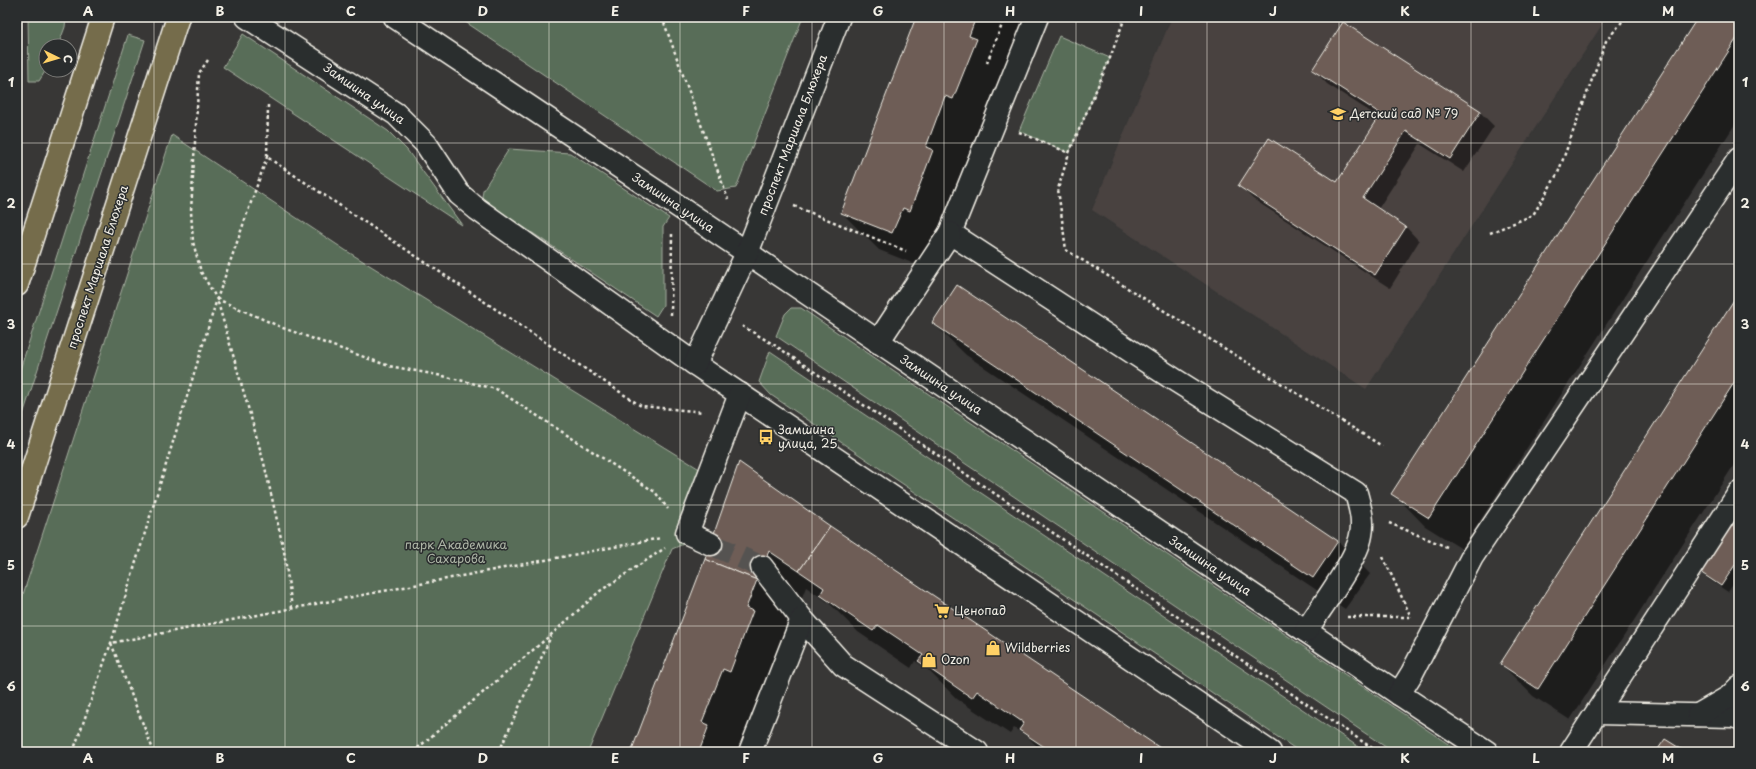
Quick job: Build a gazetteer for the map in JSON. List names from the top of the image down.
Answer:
{
  "streets": {
    "main road": ["проспект Маршала Блюхера"],
    "street": ["Замшина улица"]
  },
  "crossings": [
    ["Замшина улица", "проспект Маршала Блюхера"]
  ],
  "parks": ["парк Академика Сахарова"],
  "places": {
    "school or university": ["Детский сад № 79"],
    "bus stop": ["Замшина улица, 25"],
    "supermarket": ["Ценопад"],
    "shop": ["Wildberries", "Ozon"]
  },
  "north": "right",
  "grid": {
    "columns": [
      "A",
      "B",
      "C",
      "D",
      "E",
      "F",
      "G",
      "H",
      "I",
      "J",
      "K",
      "L",
      "M"
    ],
    "rows": [
      "1",
      "2",
      "3",
      "4",
      "5",
      "6"
    ]
  }
}
